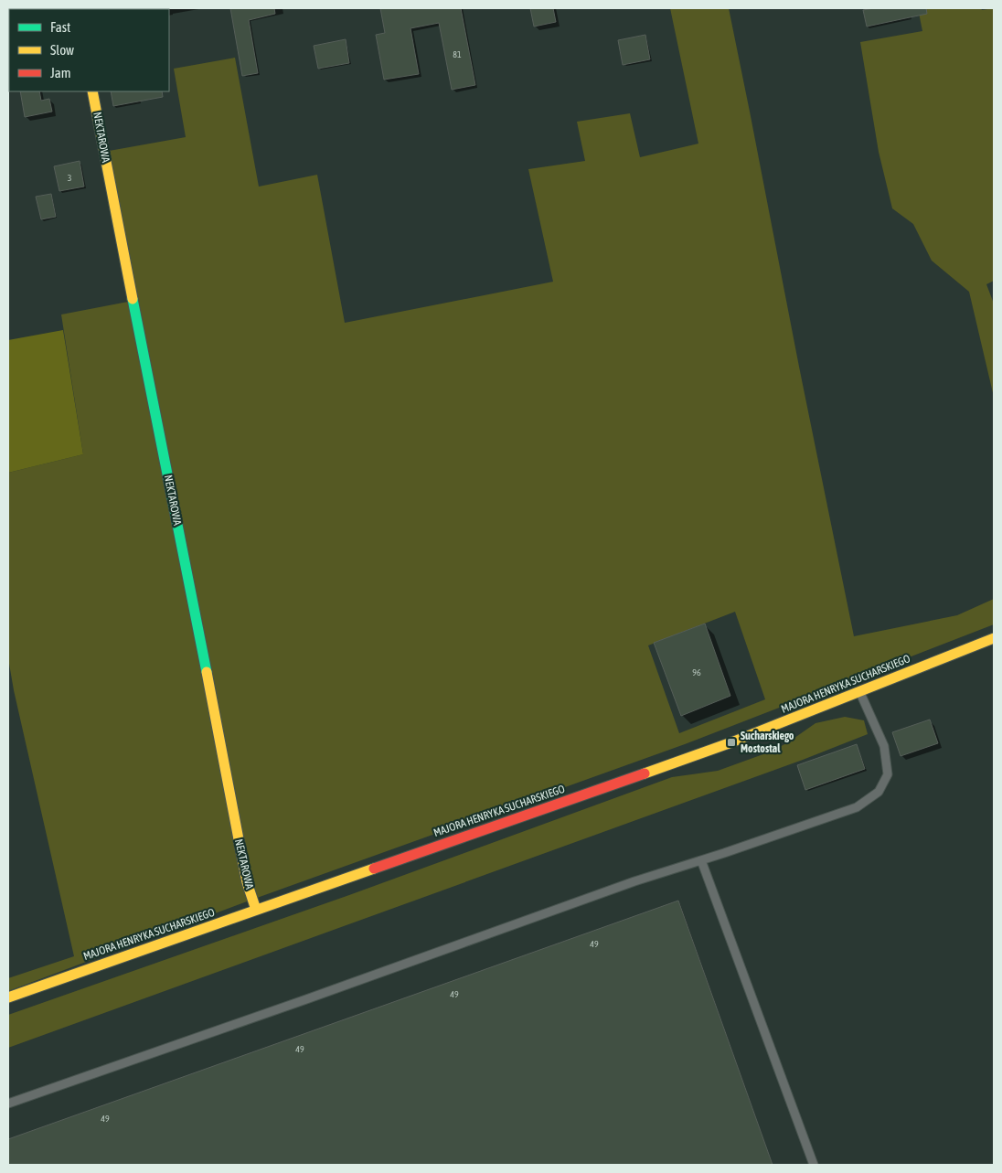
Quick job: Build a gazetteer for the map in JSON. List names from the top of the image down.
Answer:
{
  "streets": {
    "street": ["NEKTAROWA", "MAJORA HENRYKA SUCHARSKIEGO"]
  },
  "crossings": [
    ["NEKTAROWA", "MAJORA HENRYKA SUCHARSKIEGO"]
  ],
  "places": {
    "transit": ["Sucharskiego Mostostal"]
  },
  "house_numbers": [
    "81",
    "3",
    "96",
    "49",
    "49",
    "49",
    "49"
  ],
  "legend": ["Fast", "Slow", "Jam"]
}
